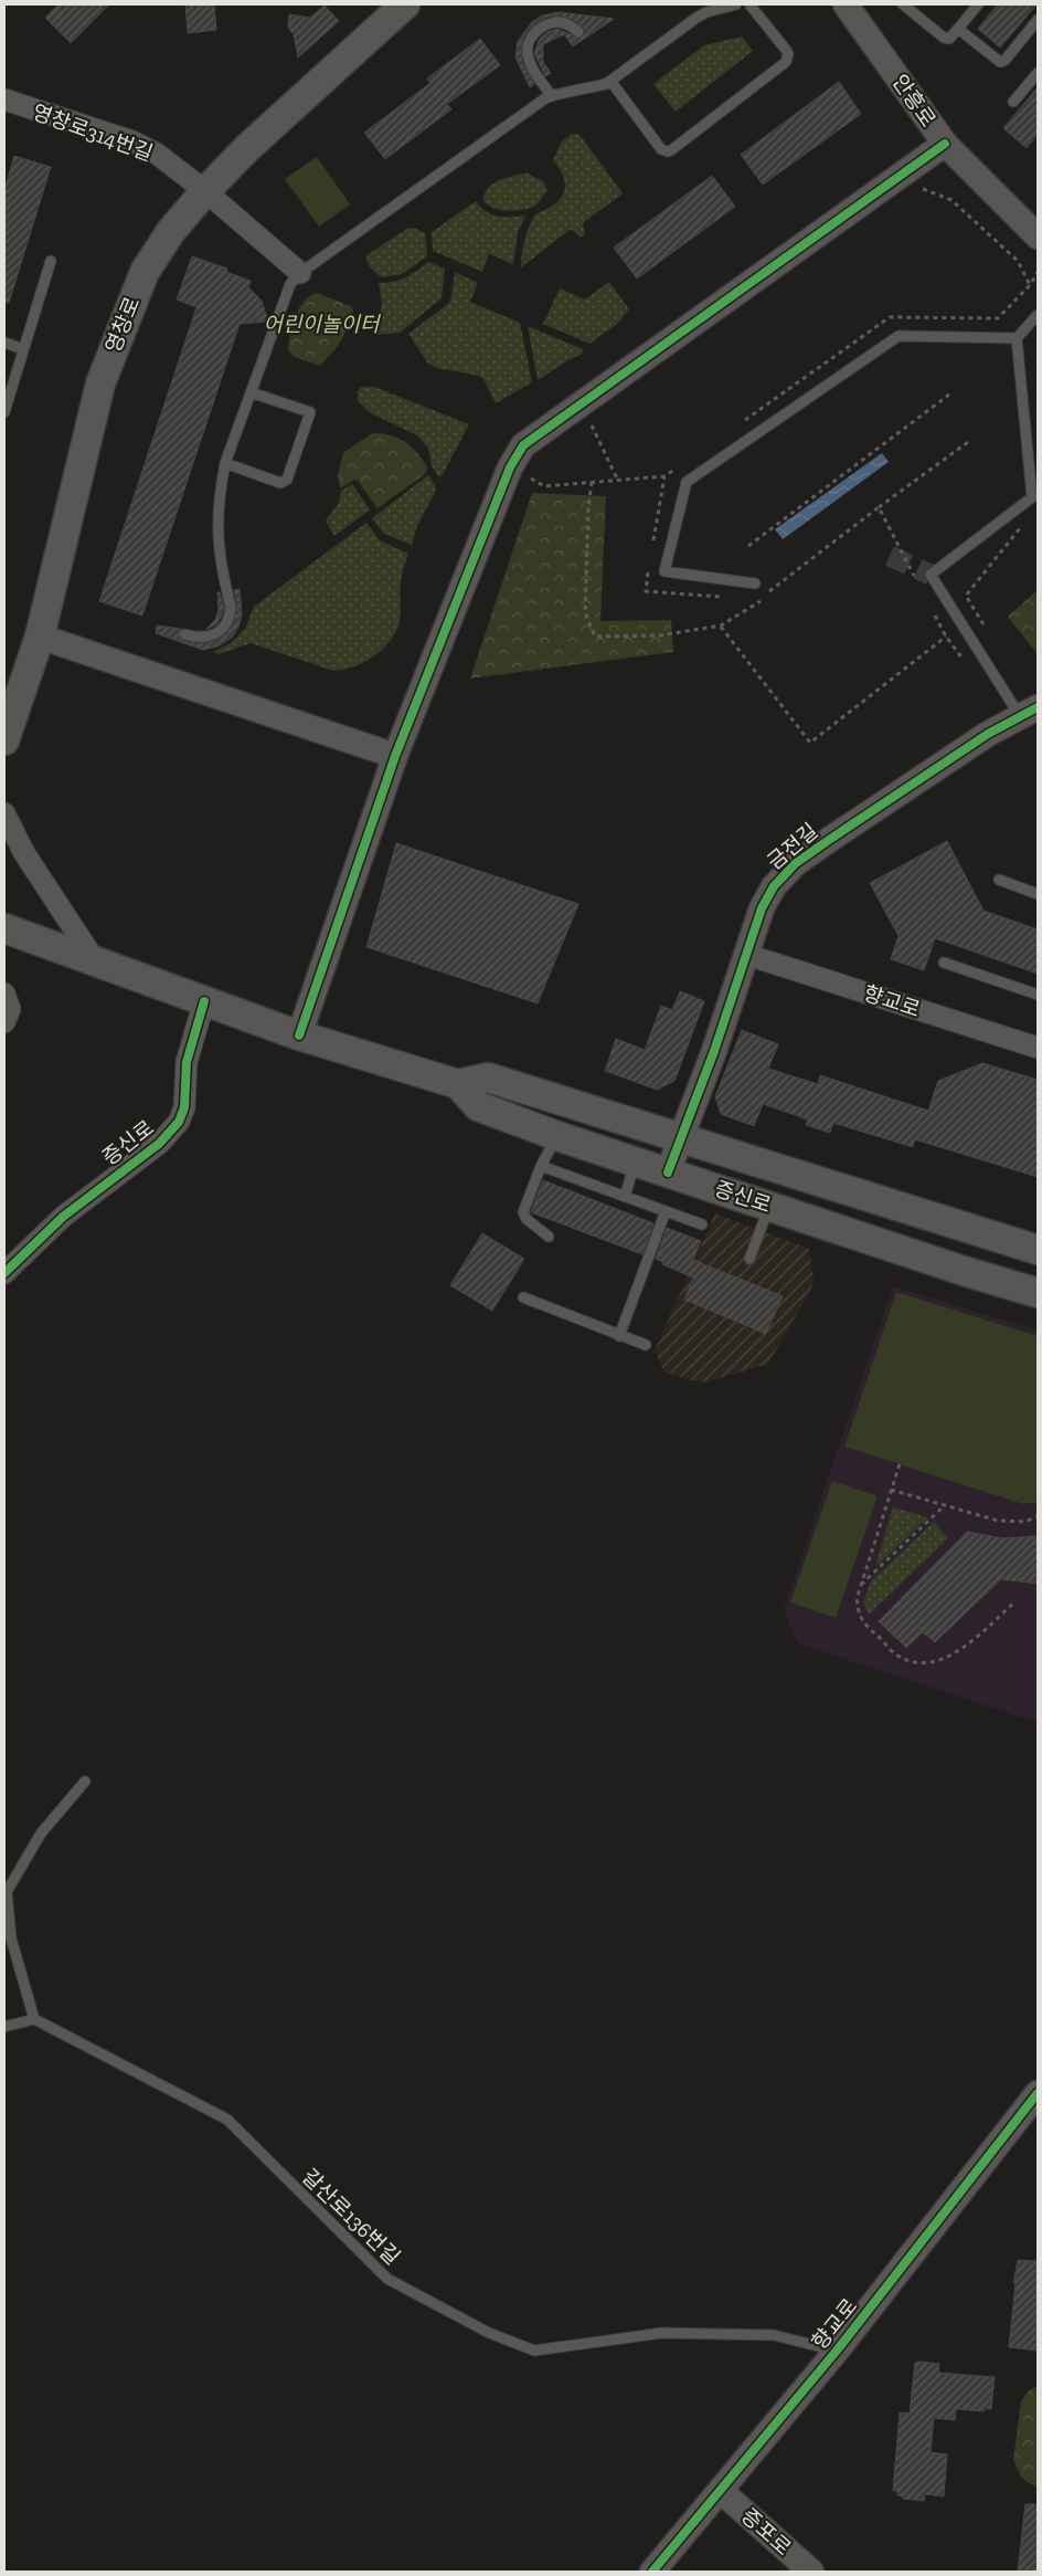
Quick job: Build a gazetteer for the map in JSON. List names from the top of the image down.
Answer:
{
  "streets": {
    "main road": ["영창로", "증신로"],
    "street": [
      "안흥로",
      "영창로314번길",
      "금전길",
      "향교로",
      "증포로"
    ],
    "lane": ["갈산로136번길"]
  },
  "crossings": [
    ["영창로314번길", "영창로"],
    ["금전길", "향교로"],
    ["금전길", "증신로"],
    ["향교로", "갈산로136번길"],
    ["향교로", "증포로"]
  ],
  "parks": ["어린이놀이터"]
}
